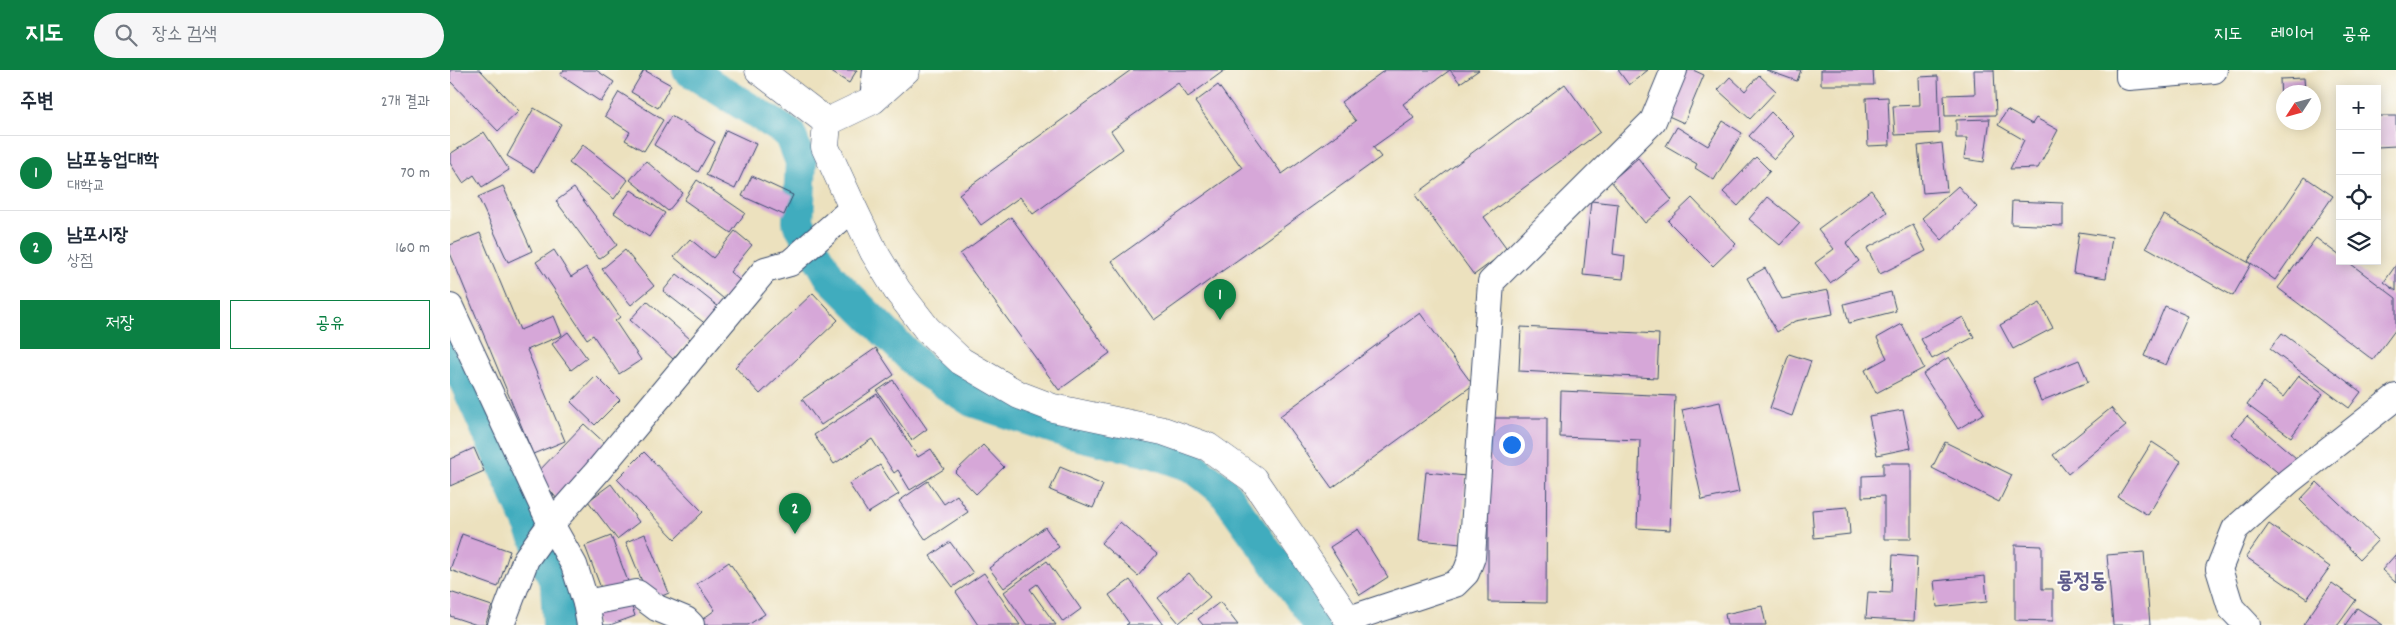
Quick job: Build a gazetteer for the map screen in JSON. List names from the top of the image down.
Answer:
{
  "districts": ["룡정동"],
  "north": "bottom left",
  "page": {
    "header": "지도",
    "search": "장소 검색",
    "nav": ["지도", "레이어", "공유"],
    "heading": ["주변", "2개 결과"],
    "map_buttons": ["+", "−"],
    "list": [
      {
        "mark": "1",
        "name": "남포농업대학",
        "note": "대학교",
        "value": "70 m"
      },
      {
        "mark": "2",
        "name": "남포시장",
        "note": "상점",
        "value": "160 m"
      }
    ],
    "pins": ["1", "2"],
    "buttons": ["저장", "공유"]
  }
}
